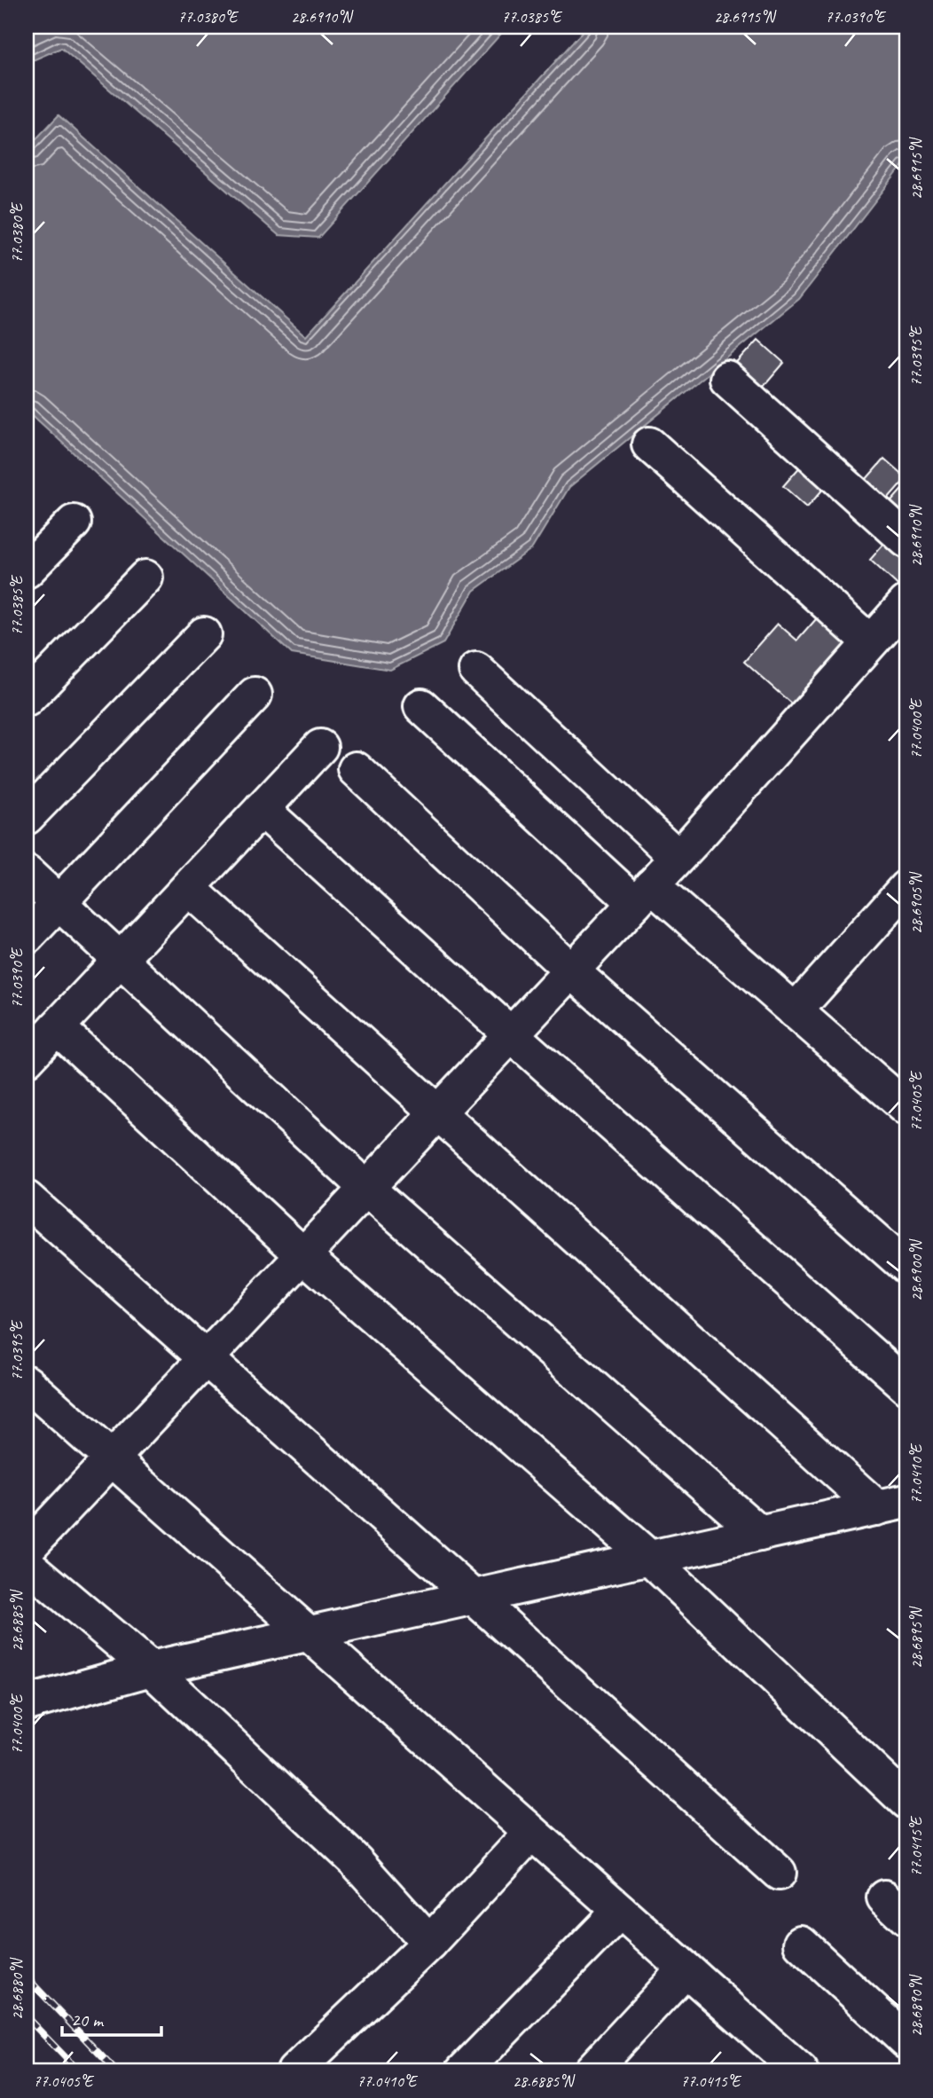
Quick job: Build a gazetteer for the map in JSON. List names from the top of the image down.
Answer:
{
  "scale_bar": "20 m",
  "coordinates": [
    "77.0380°E",
    "28.6910°N",
    "77.0385°E",
    "28.6915°N",
    "77.0390°E",
    "77.0395°E",
    "77.0400°E",
    "28.6905°N",
    "77.0405°E",
    "28.6900°N",
    "77.0410°E",
    "28.6885°N",
    "28.6895°N",
    "77.0415°E",
    "28.6880°N",
    "28.6890°N"
  ]
}
